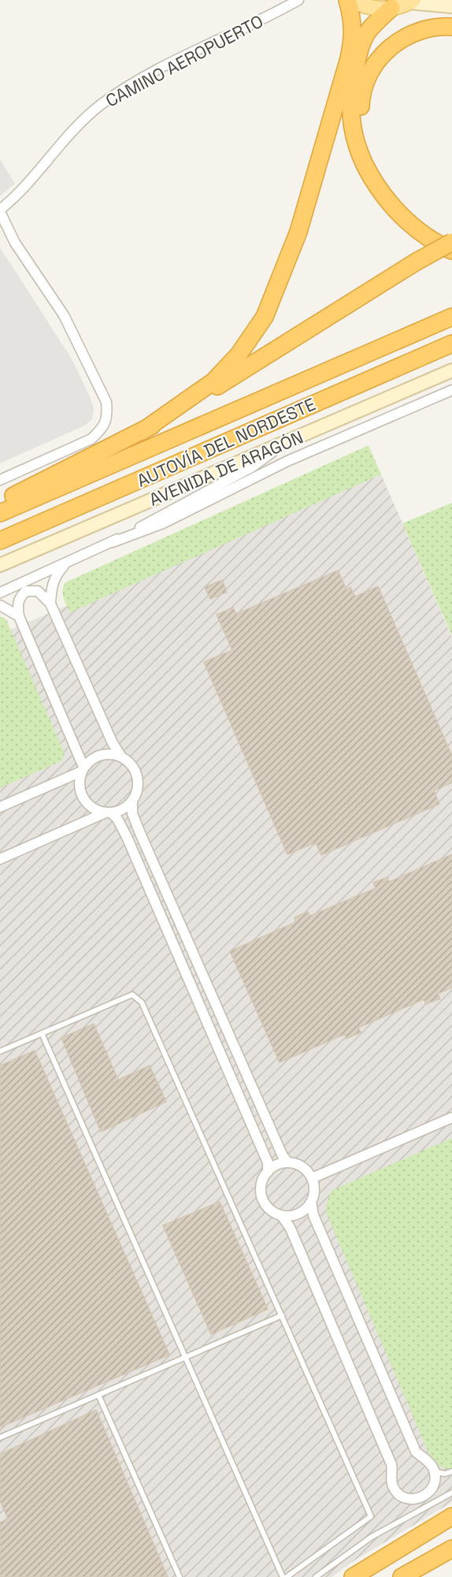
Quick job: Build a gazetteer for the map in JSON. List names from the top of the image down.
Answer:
{
  "streets": {
    "highway": ["AUTOVÍA DEL NORDESTE"],
    "street": ["CAMINO AEROPUERTO", "AVENIDA DE ARAGÓN"]
  }
}
